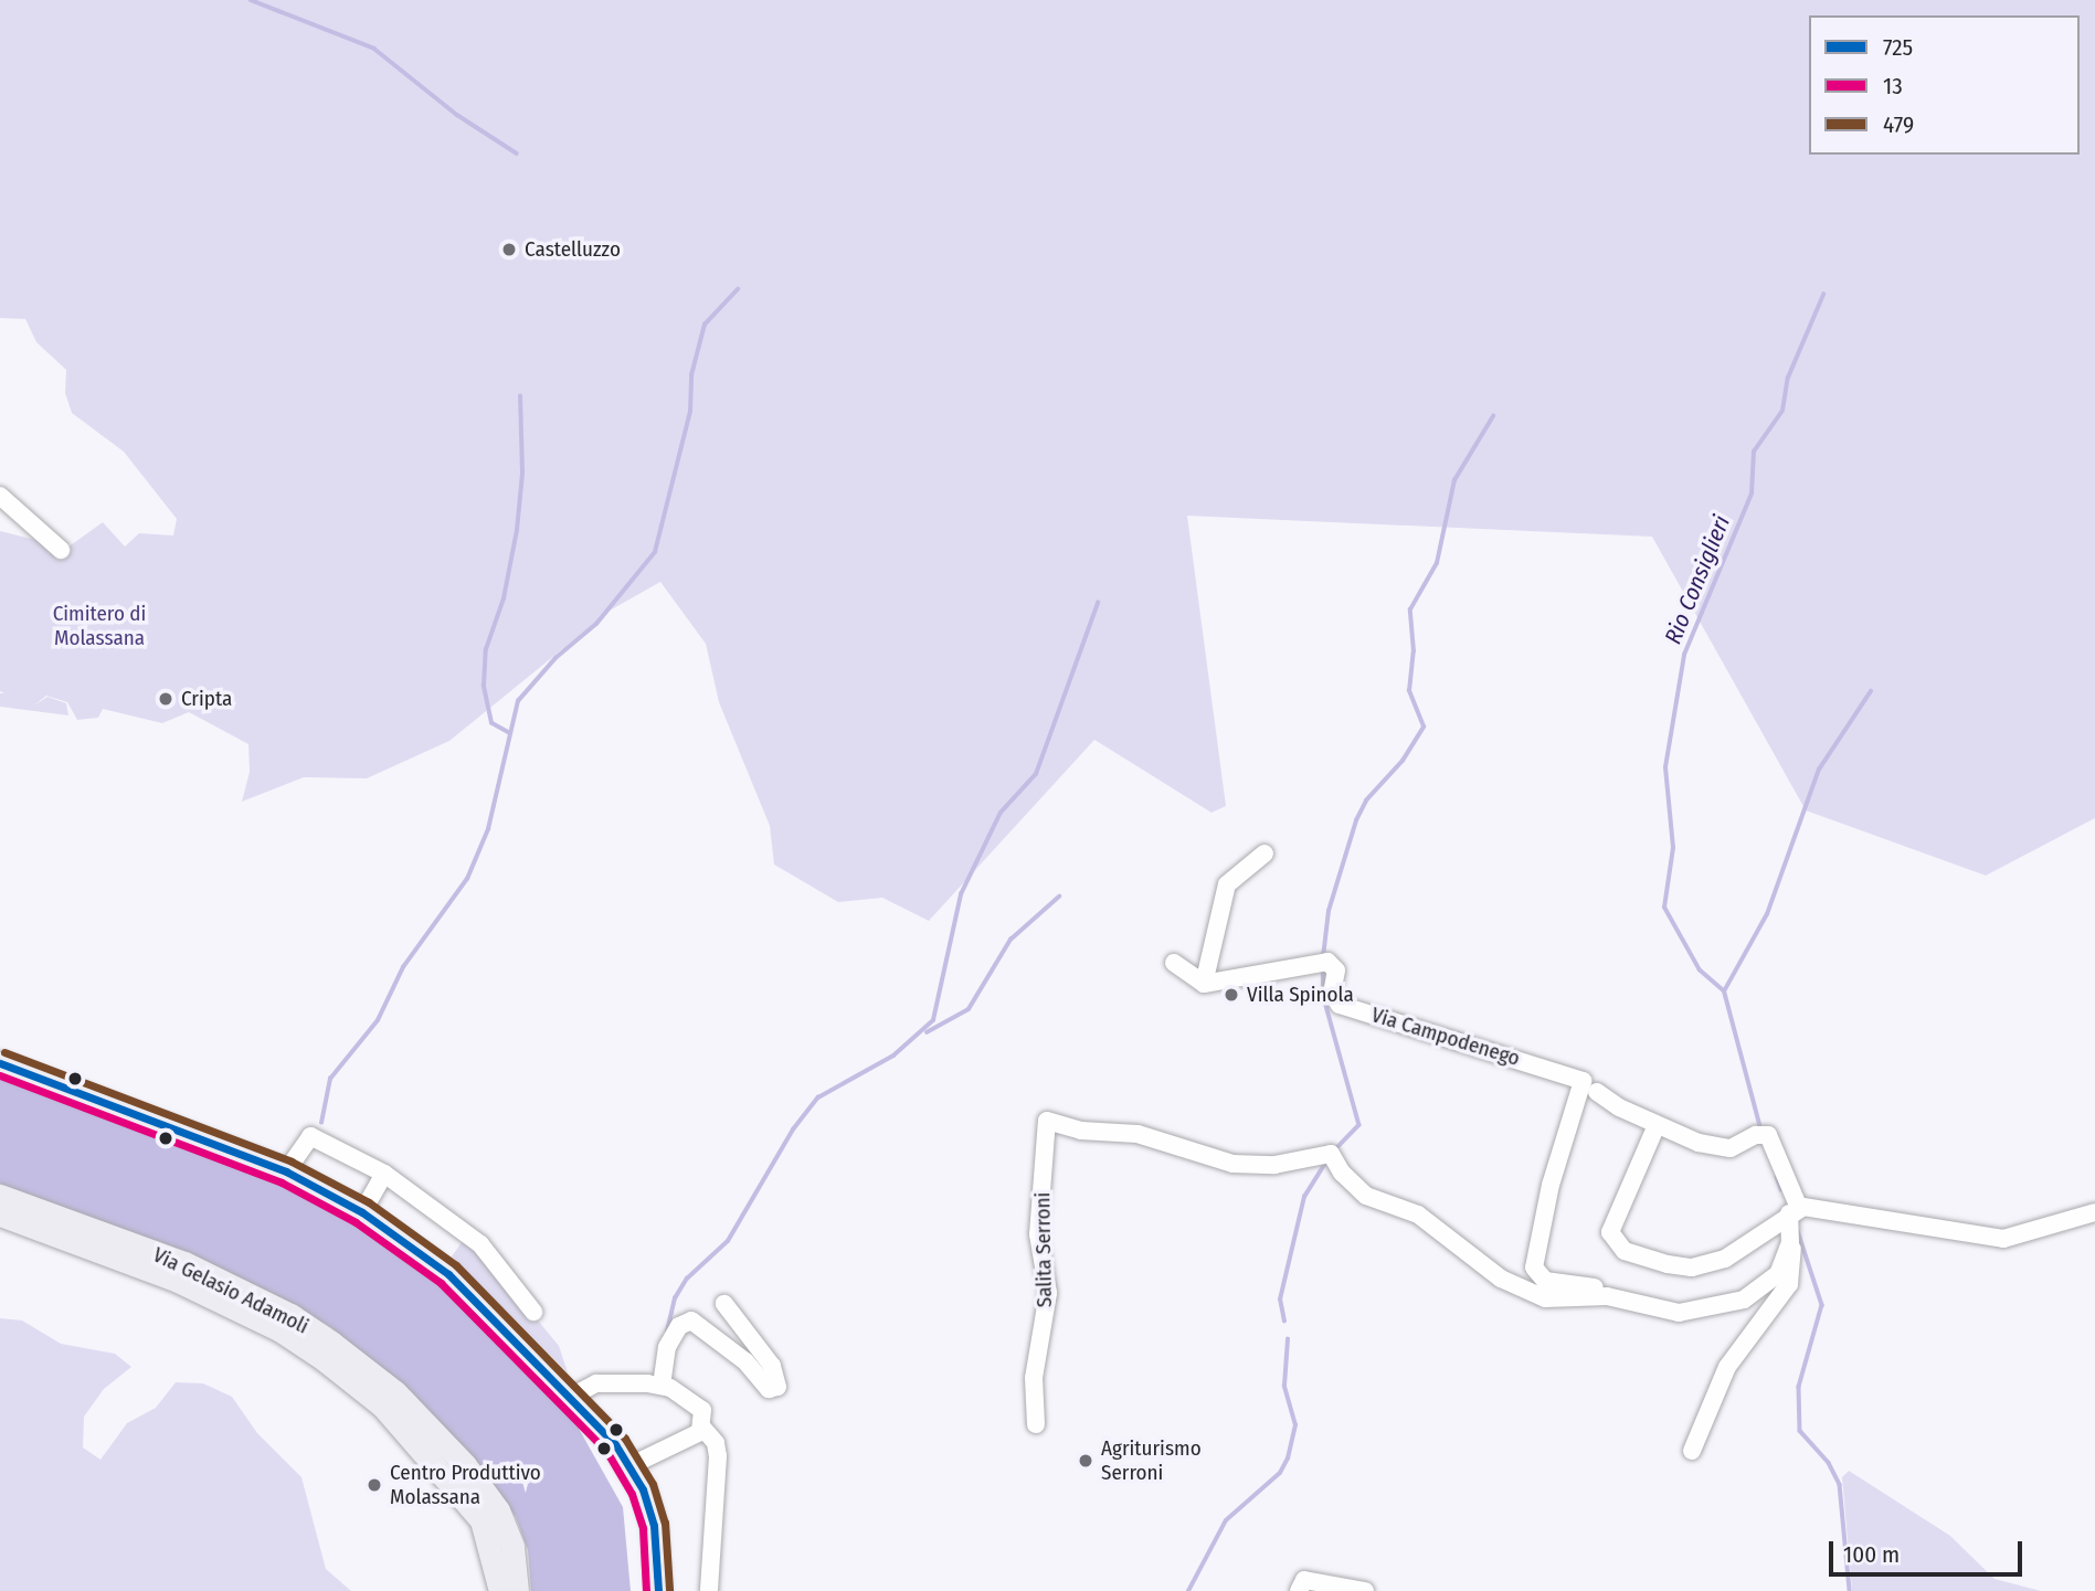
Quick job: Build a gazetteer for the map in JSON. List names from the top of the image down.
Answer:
{
  "streets": {
    "main road": ["Via Gelasio Adamoli"],
    "street": ["Via Campodenego", "Salita Serroni"]
  },
  "water": ["Rio Consiglieri"],
  "parks": ["Cimitero di Molassana"],
  "places": [
    "Castelluzzo",
    "Cripta",
    "Villa Spinola",
    "Agriturismo Serroni",
    "Centro Produttivo Molassana"
  ],
  "lines": ["transit line 479", "transit line 725", "transit line 13"],
  "legend": ["725", "13", "479"],
  "scale_bar": "100 m"
}
